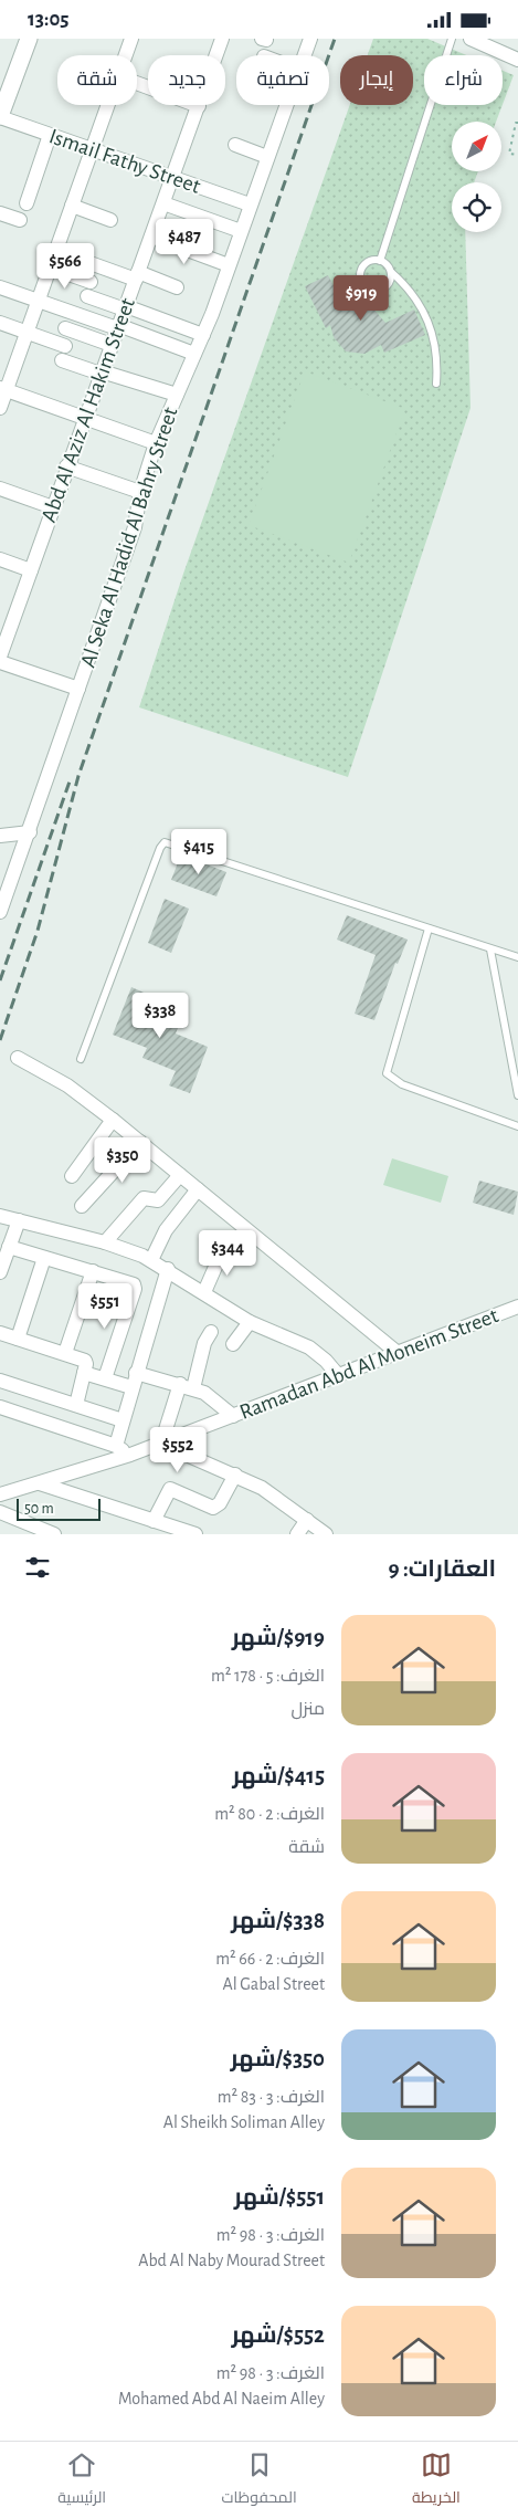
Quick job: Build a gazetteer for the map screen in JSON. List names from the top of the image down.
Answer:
{
  "streets": {
    "street": [
      "Ismail Fathy Street",
      "Abd Al Aziz Al Hakim Street",
      "Al Seka Al Hadid Al Bahry Street",
      "Ramadan Abd Al Moneim Street"
    ]
  },
  "crossings": [
    ["Ismail Fathy Street", "Abd Al Aziz Al Hakim Street"],
    ["Ismail Fathy Street", "Al Seka Al Hadid Al Bahry Street"]
  ],
  "scale_bar": "50 m",
  "north": "top right",
  "page": {
    "status": "13:05",
    "chip": [
      "شراء",
      "إيجار",
      "تصفية",
      "جديد",
      "شقة"
    ],
    "price": [
      "$487",
      "$566",
      "$919",
      "$415",
      "$338",
      "$350",
      "$344",
      "$551",
      "$552"
    ],
    "scale": "50 m",
    "heading": "العقارات: 9",
    "list": [
      {
        "name": "$919/شهر",
        "note": "الغرف: 5 · 178 m² · منزل"
      },
      {
        "name": "$415/شهر",
        "note": "الغرف: 2 · 80 m² · شقة"
      },
      {
        "name": "$338/شهر",
        "note": "الغرف: 2 · 66 m² · Al Gabal Street"
      },
      {
        "name": "$350/شهر",
        "note": "الغرف: 3 · 83 m² · Al Sheikh Soliman Alley"
      },
      {
        "name": "$551/شهر",
        "note": "الغرف: 3 · 98 m² · Abd Al Naby Mourad Street"
      },
      {
        "name": "$552/شهر",
        "note": "الغرف: 3 · 98 m² · Mohamed Abd Al Naeim Alley"
      }
    ],
    "tabs": ["الخريطة", "المحفوظات", "الرئيسية"]
  }
}
